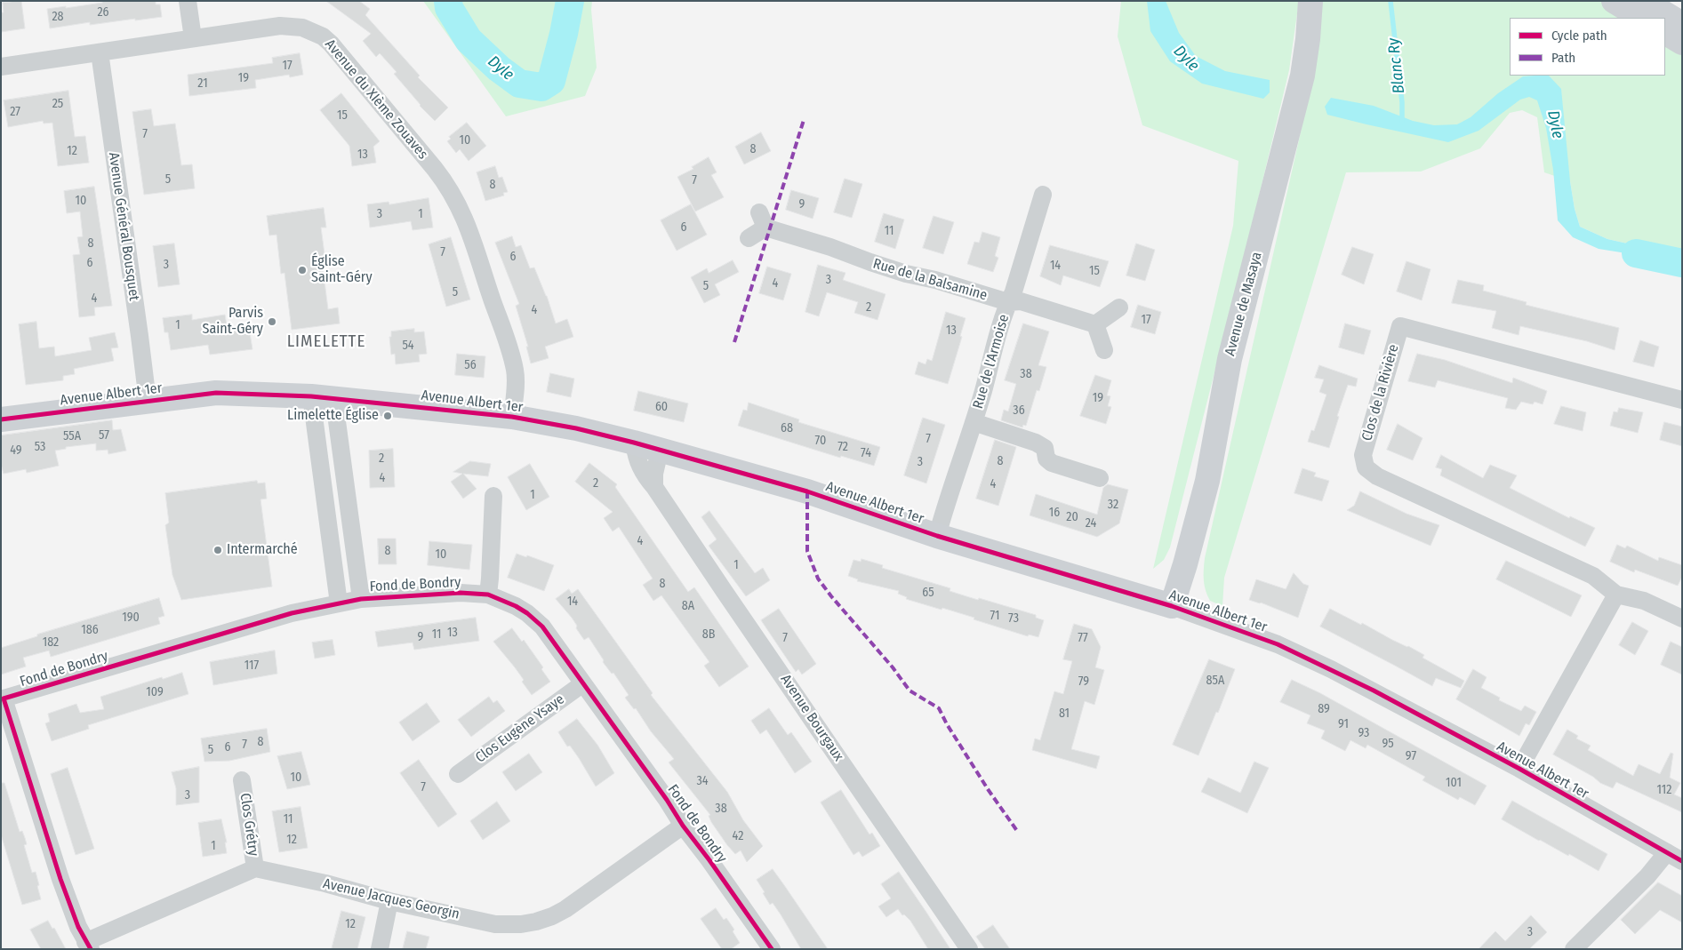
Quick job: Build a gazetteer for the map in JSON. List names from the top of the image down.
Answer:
{
  "streets": {
    "main road": ["Avenue de Masaya", "Avenue Albert 1er"],
    "street": [
      "Avenue du XIème Zouaves",
      "Avenue Général Bousquet",
      "Rue de la Balsamine",
      "Rue de l'Armoise",
      "Clos de la Rivière",
      "Fond de Bondry",
      "Avenue Bourgaux",
      "Clos Eugène Ysaye",
      "Clos Grétry",
      "Avenue Jacques Georgin"
    ]
  },
  "crossings": [
    ["Avenue du XIème Zouaves", "Avenue Général Bousquet"],
    ["Avenue du XIème Zouaves", "Avenue Albert 1er"],
    ["Avenue Général Bousquet", "Avenue Albert 1er"],
    ["Rue de la Balsamine", "Rue de l'Armoise"],
    ["Avenue de Masaya", "Avenue Albert 1er"],
    ["Rue de l'Armoise", "Avenue Albert 1er"],
    ["Avenue Albert 1er", "Fond de Bondry"],
    ["Avenue Albert 1er", "Avenue Bourgaux"],
    ["Fond de Bondry", "Clos Eugène Ysaye"],
    ["Fond de Bondry", "Avenue Jacques Georgin"],
    ["Clos Grétry", "Avenue Jacques Georgin"]
  ],
  "districts": ["LIMELETTE"],
  "water": ["Dyle", "Blanc Ry"],
  "places": [
    "Église Saint-Géry",
    "Parvis Saint-Géry",
    "Limelette Église",
    "Intermarché"
  ],
  "house_numbers": [
    "26",
    "28",
    "17",
    "19",
    "21",
    "25",
    "27",
    "15",
    "7",
    "10",
    "8",
    "12",
    "13",
    "5",
    "7",
    "8",
    "10",
    "9",
    "3",
    "1",
    "6",
    "11",
    "8",
    "7",
    "6",
    "6",
    "3",
    "14",
    "15",
    "3",
    "4",
    "5",
    "5",
    "4",
    "2",
    "4",
    "17",
    "1",
    "13",
    "54",
    "56",
    "38",
    "19",
    "60",
    "36",
    "68",
    "57",
    "55A",
    "7",
    "70",
    "53",
    "72",
    "49",
    "74",
    "2",
    "8",
    "3",
    "4",
    "2",
    "4",
    "1",
    "32",
    "16",
    "20",
    "24",
    "4",
    "8",
    "10",
    "1",
    "8",
    "65",
    "14",
    "8A",
    "71",
    "190",
    "73",
    "186",
    "13",
    "11",
    "8B",
    "9",
    "7",
    "77",
    "182",
    "117",
    "85A",
    "79",
    "109",
    "89",
    "81",
    "91",
    "93",
    "8",
    "95",
    "7",
    "6",
    "5",
    "97",
    "10",
    "34",
    "101",
    "7",
    "112",
    "3",
    "38",
    "11",
    "42",
    "12",
    "1",
    "12",
    "3"
  ],
  "legend": ["Cycle path", "Path"]
}
